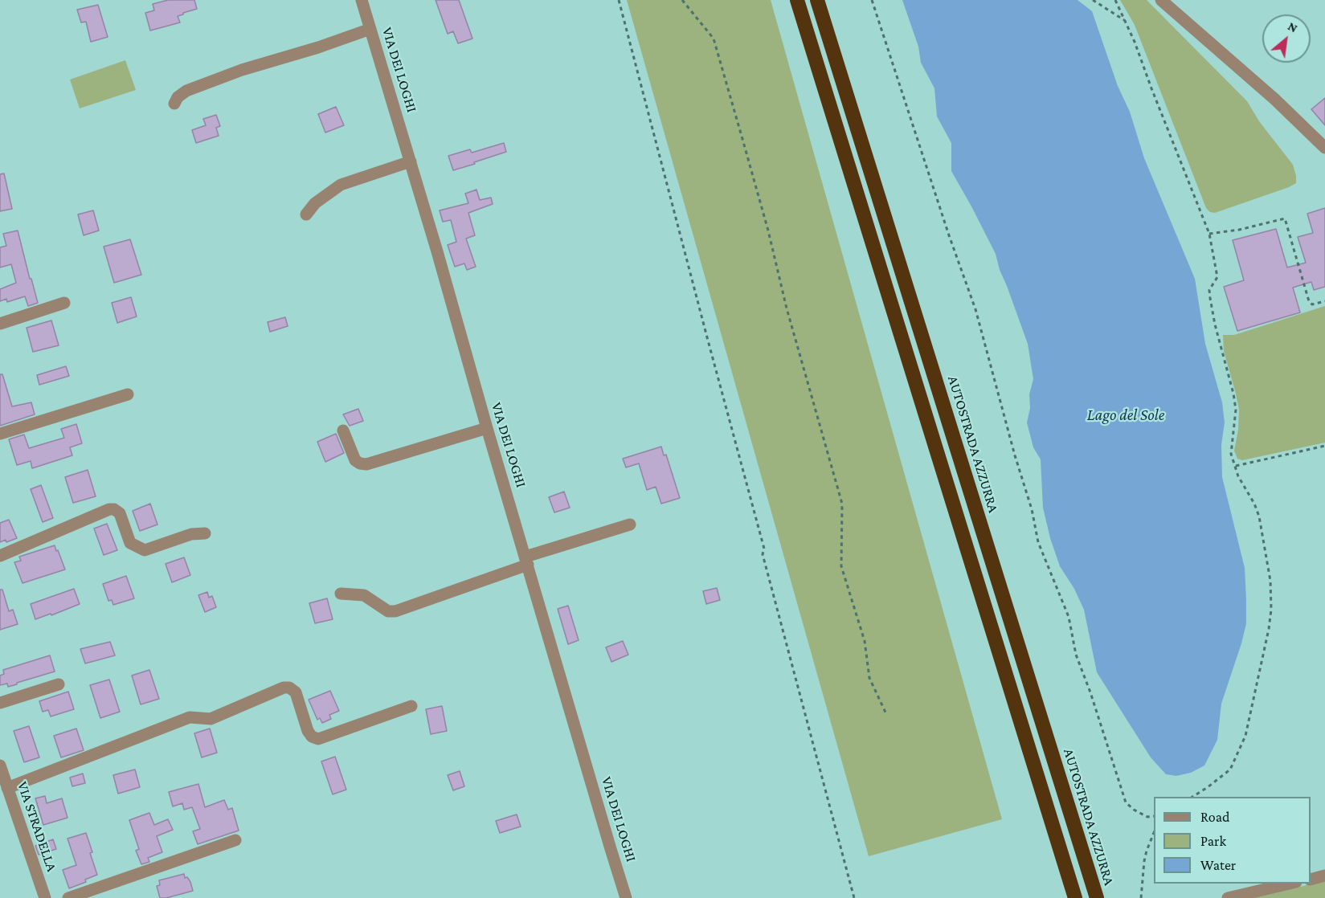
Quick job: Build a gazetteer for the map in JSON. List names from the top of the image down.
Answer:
{
  "streets": {
    "highway": ["AUTOSTRADA AZZURRA"],
    "street": ["VIA DEI LOGHI", "VIA STRADELLA"]
  },
  "water": ["Lago del Sole"],
  "legend": ["Road", "Park", "Water"],
  "north": "top right"
}
